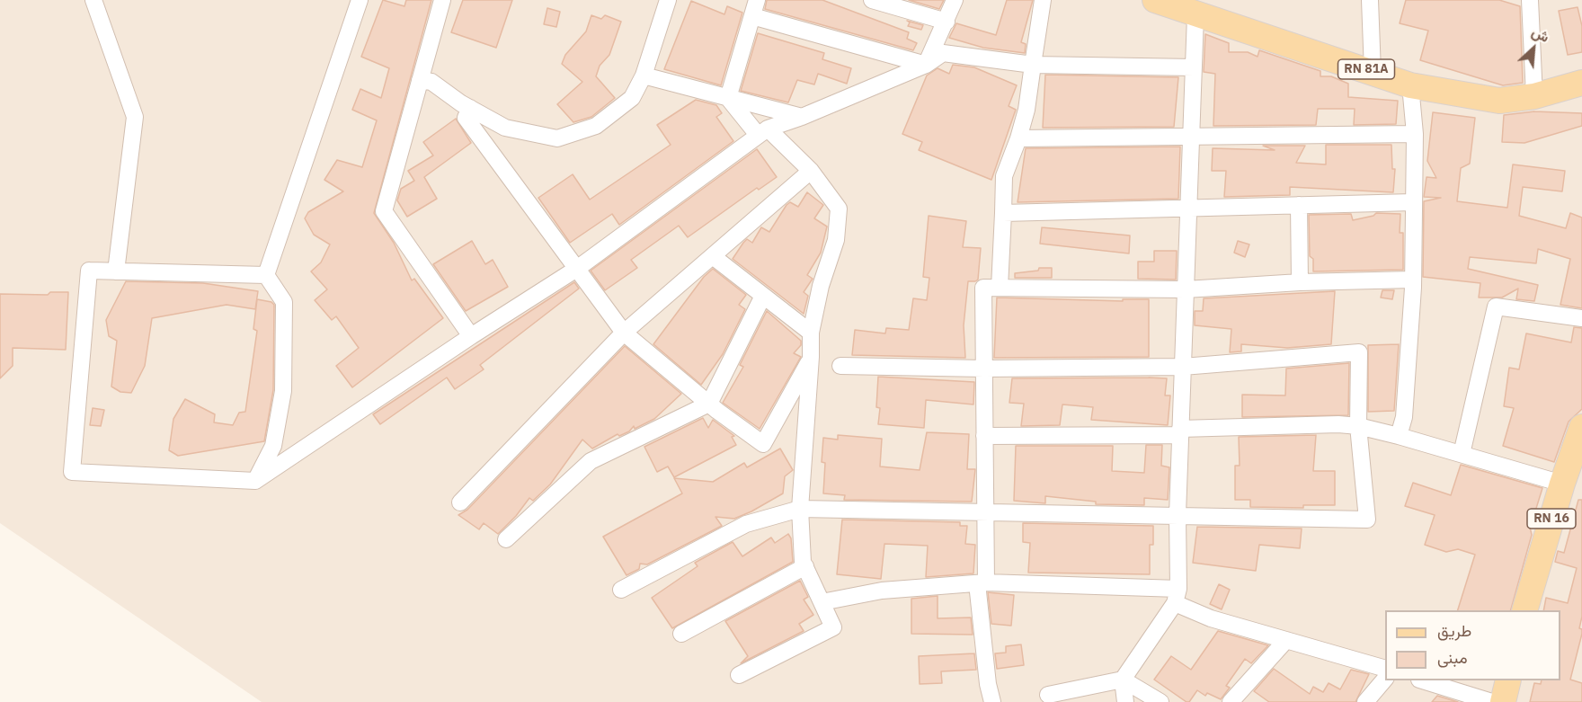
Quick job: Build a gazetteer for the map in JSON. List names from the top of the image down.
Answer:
{
  "streets": {
    "main road": ["RN 81A", "RN 16"]
  },
  "legend": ["طريق", "مبنى"],
  "north": "top right"
}
